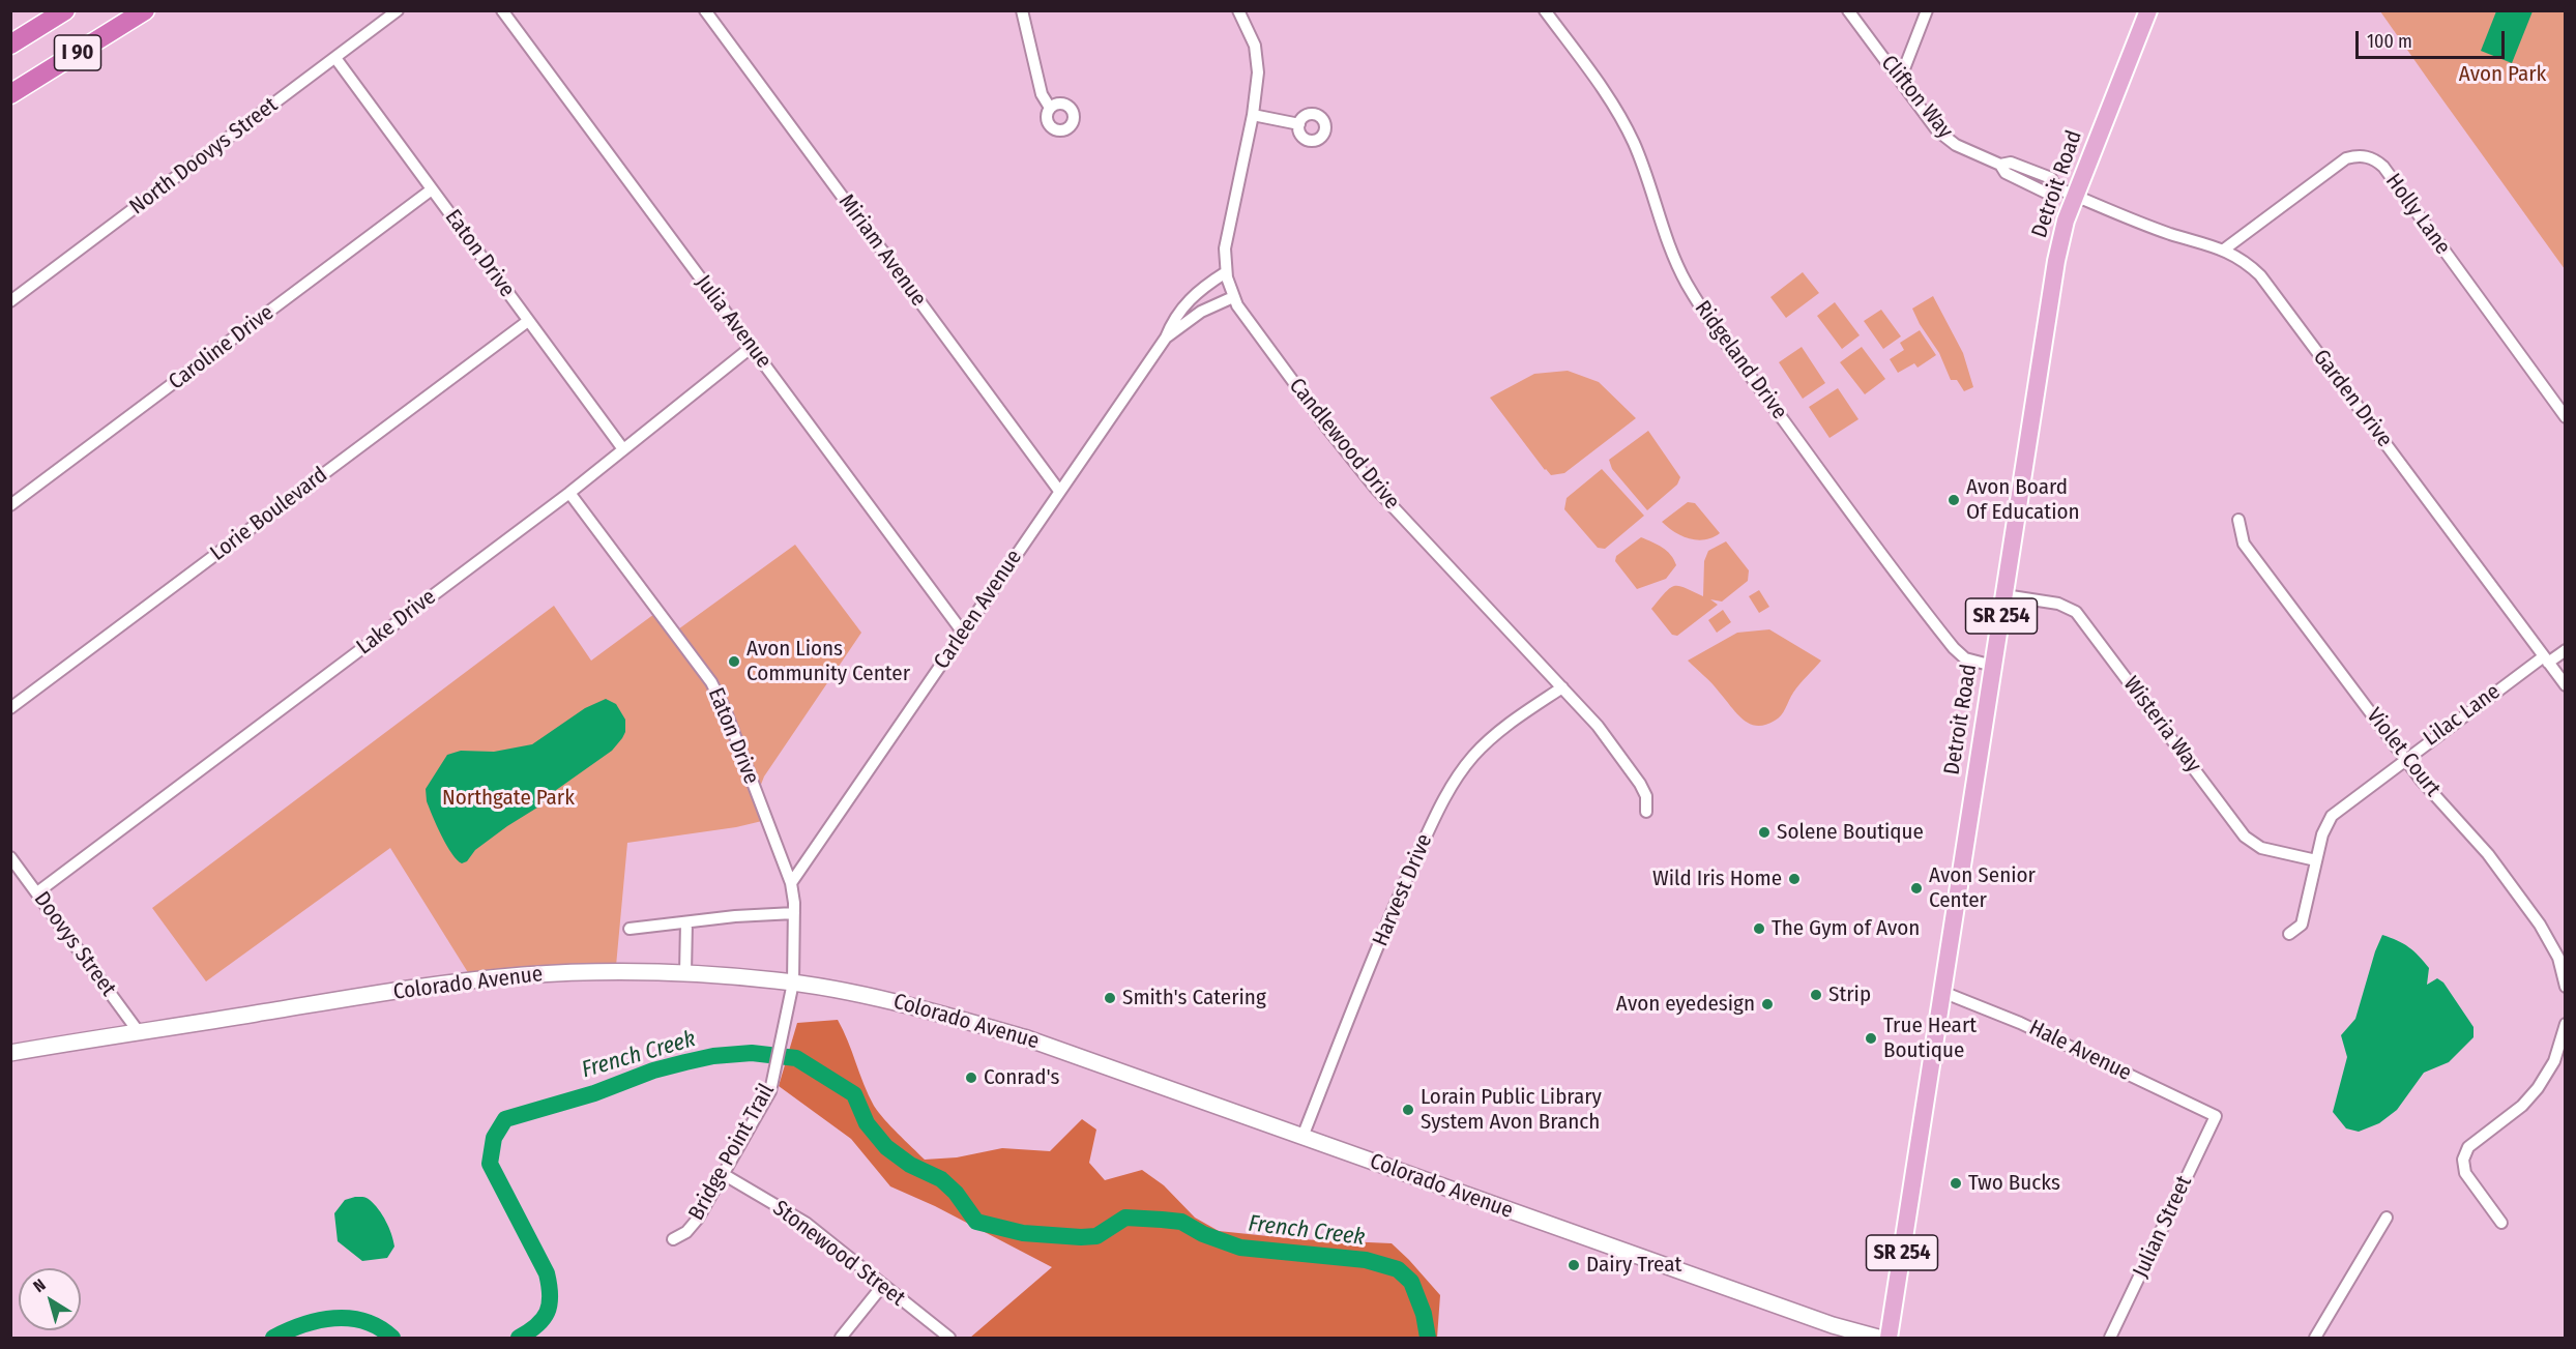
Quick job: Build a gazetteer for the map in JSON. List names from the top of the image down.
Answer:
{
  "streets": {
    "highway": ["I 90"],
    "main road": ["Detroit Road", "SR 254", "Colorado Avenue"],
    "street": [
      "Clifton Way",
      "North Doovys Street",
      "Holly Lane",
      "Miriam Avenue",
      "Eaton Drive",
      "Julia Avenue",
      "Caroline Drive",
      "Ridgeland Drive",
      "Garden Drive",
      "Candlewood Drive",
      "Lorie Boulevard",
      "Carleen Avenue",
      "Lake Drive",
      "Lilac Lane",
      "Wisteria Way",
      "Violet Court",
      "Harvest Drive",
      "Doovys Street",
      "Hale Avenue",
      "Bridge Point Trail",
      "Julian Street",
      "Stonewood Street"
    ]
  },
  "crossings": [
    ["Clifton Way", "Detroit Road"],
    ["Clifton Way", "Garden Drive"],
    ["North Doovys Street", "Eaton Drive"],
    ["Detroit Road", "Ridgeland Drive"],
    ["Detroit Road", "Garden Drive"],
    ["Detroit Road", "Wisteria Way"],
    ["Detroit Road", "Hale Avenue"],
    ["Holly Lane", "Garden Drive"],
    ["Miriam Avenue", "Carleen Avenue"],
    ["Eaton Drive", "Caroline Drive"],
    ["Eaton Drive", "Lorie Boulevard"],
    ["Eaton Drive", "Carleen Avenue"],
    ["Eaton Drive", "Lake Drive"],
    ["Eaton Drive", "Colorado Avenue"],
    ["Eaton Drive", "Bridge Point Trail"],
    ["Julia Avenue", "Carleen Avenue"],
    ["Julia Avenue", "Lake Drive"],
    ["Garden Drive", "Lilac Lane"],
    ["Candlewood Drive", "Carleen Avenue"],
    ["Candlewood Drive", "Harvest Drive"],
    ["Lake Drive", "Doovys Street"],
    ["Lilac Lane", "Wisteria Way"],
    ["Lilac Lane", "Violet Court"],
    ["Harvest Drive", "Colorado Avenue"],
    ["Doovys Street", "Colorado Avenue"],
    ["Colorado Avenue", "Bridge Point Trail"],
    ["Hale Avenue", "Julian Street"],
    ["Bridge Point Trail", "Stonewood Street"]
  ],
  "water": ["French Creek"],
  "parks": ["Avon Park", "Northgate Park"],
  "places": [
    "Avon Board Of Education",
    "Avon Lions Community Center",
    "Solene Boutique",
    "Wild Iris Home",
    "Avon Senior Center",
    "The Gym of Avon",
    "Strip",
    "Smith's Catering",
    "Avon eyedesign",
    "True Heart Boutique",
    "Conrad's",
    "Lorain Public Library System Avon Branch",
    "Two Bucks",
    "Dairy Treat"
  ],
  "scale_bar": "100 m",
  "north": "top left"
}
